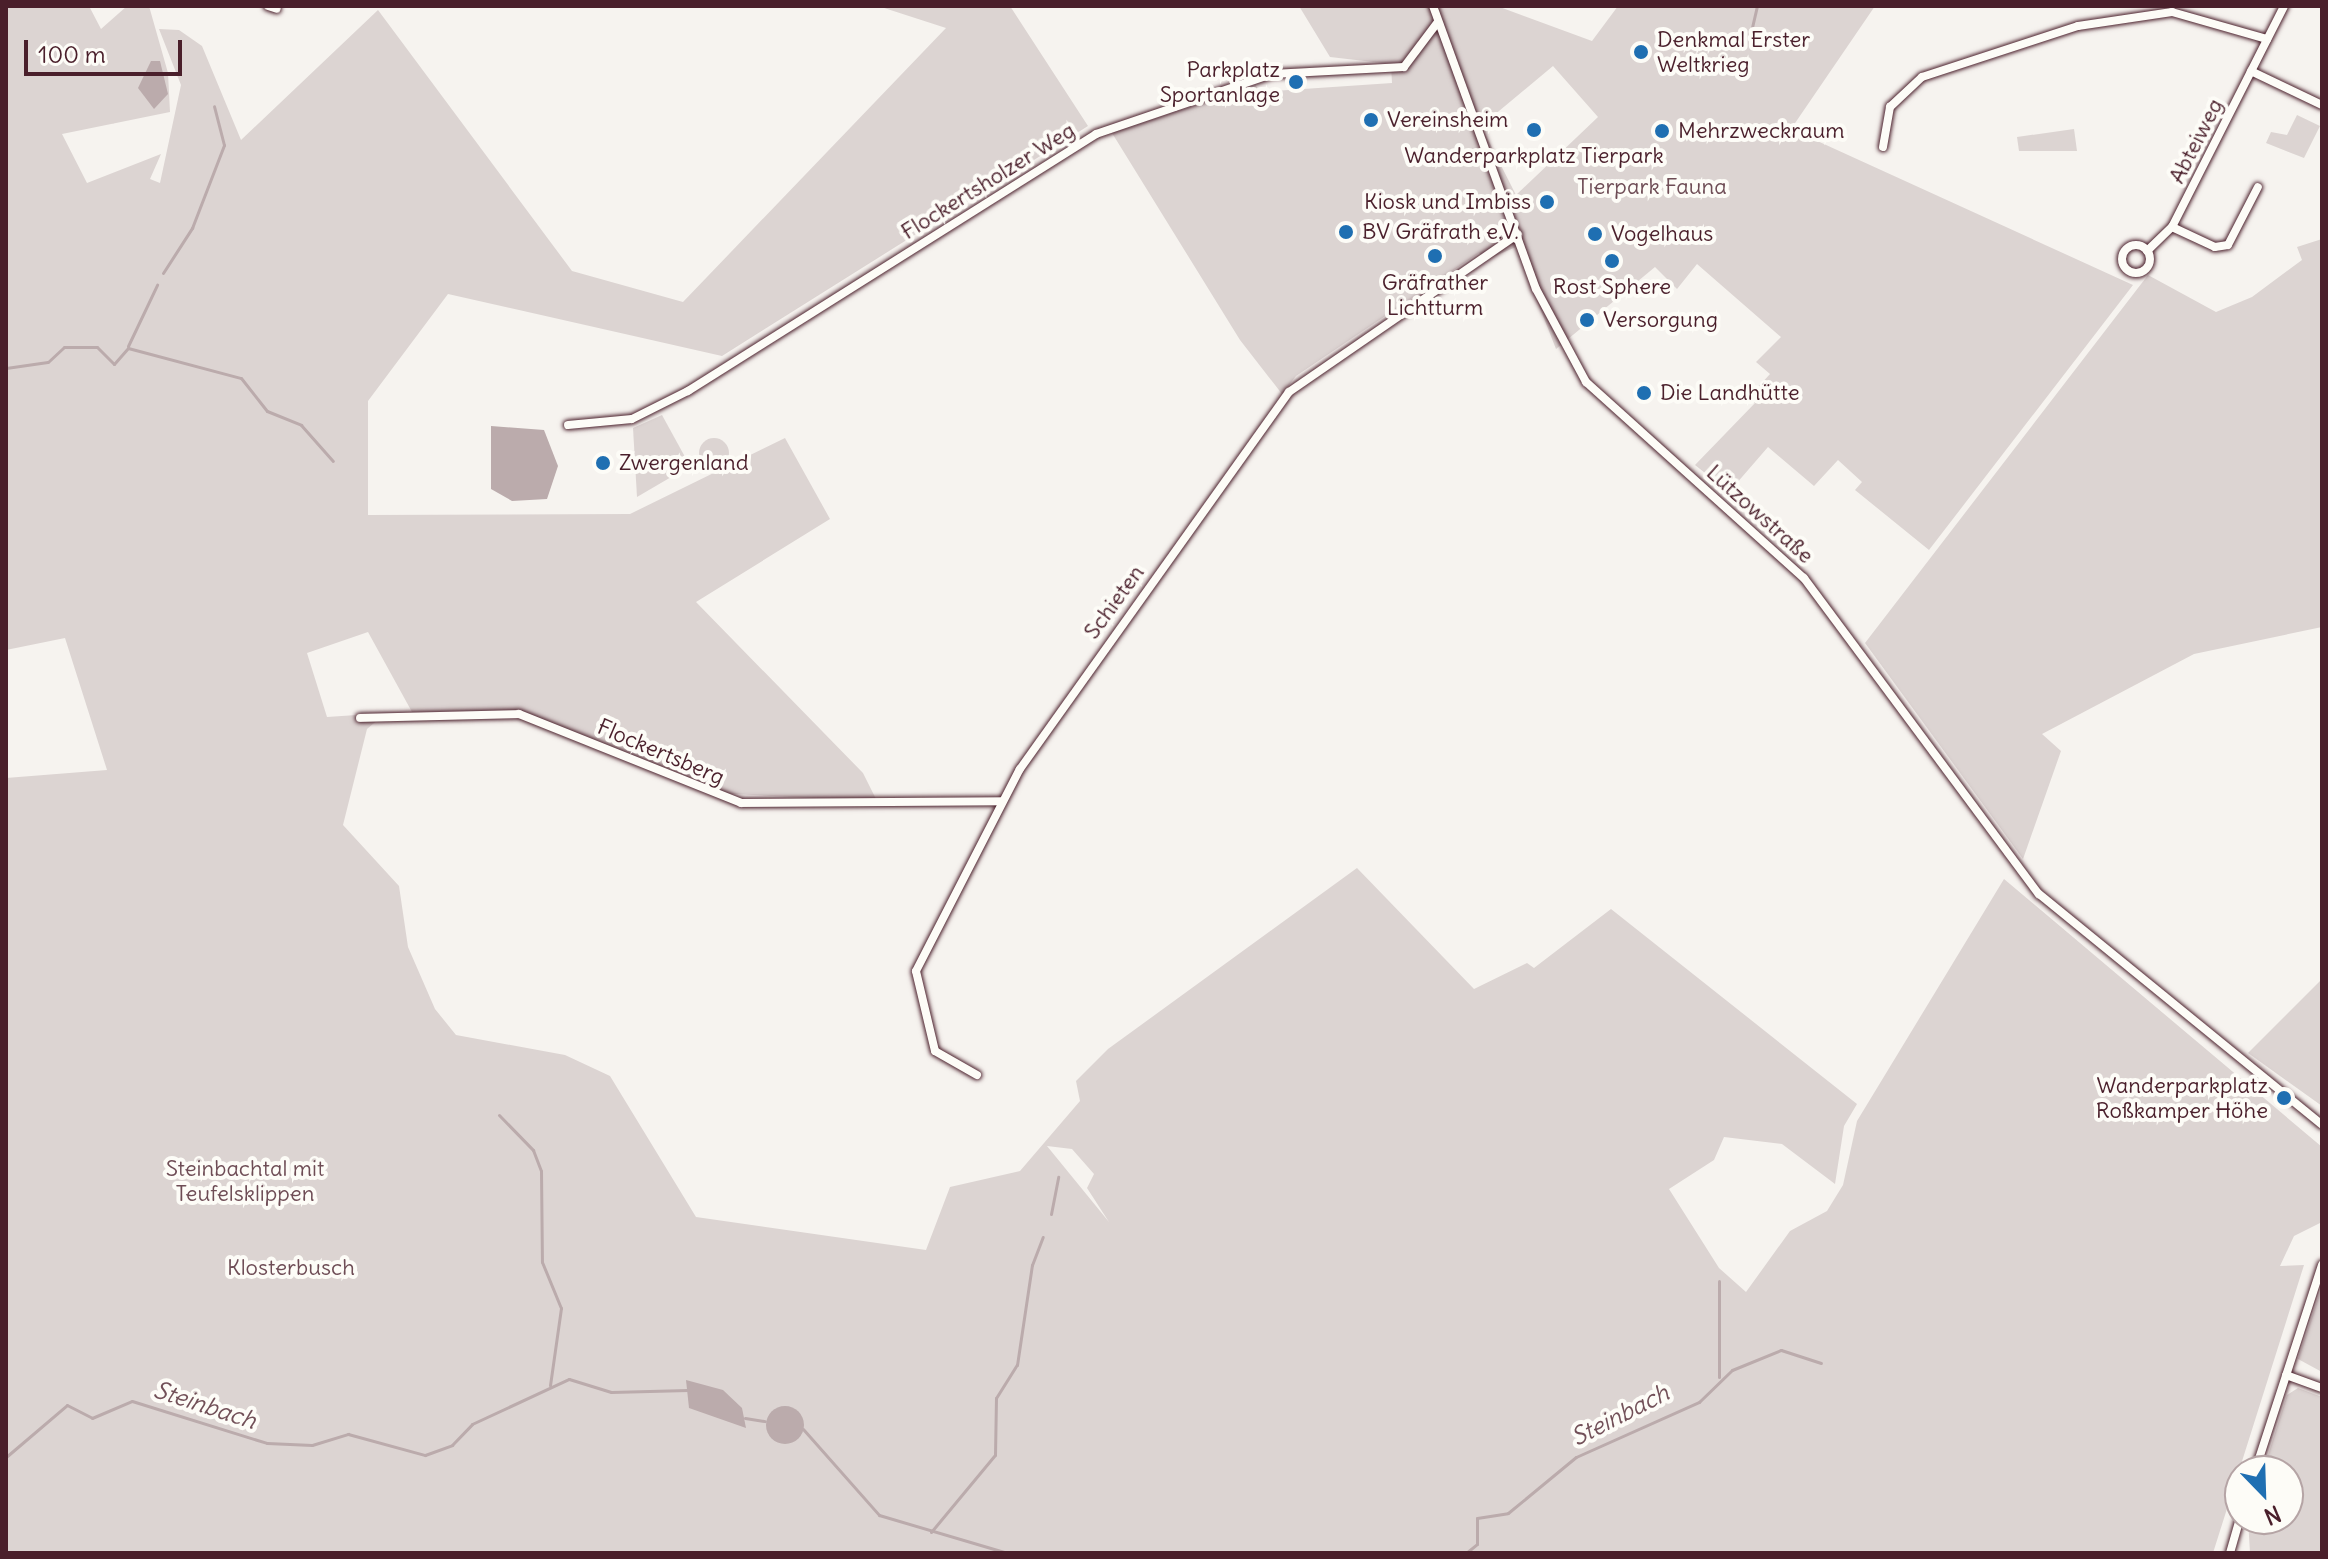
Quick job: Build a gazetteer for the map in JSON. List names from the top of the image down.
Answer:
{
  "streets": {
    "street": [
      "Abteiweg",
      "Flockertsholzer Weg",
      "Lützowstraße",
      "Schieten",
      "Flockertsberg"
    ]
  },
  "crossings": [
    ["Flockertsholzer Weg", "Lützowstraße"],
    ["Lützowstraße", "Schieten"],
    ["Schieten", "Flockertsberg"]
  ],
  "water": ["Steinbach"],
  "parks": ["Tierpark Fauna", "Steinbachtal mit Teufelsklippen", "Klosterbusch"],
  "places": [
    "Denkmal Erster Weltkrieg",
    "Parkplatz Sportanlage",
    "Vereinsheim",
    "Wanderparkplatz Tierpark",
    "Mehrzweckraum",
    "Kiosk und Imbiss",
    "BV Gräfrath e.V.",
    "Vogelhaus",
    "Gräfrather Lichtturm",
    "Rost Sphere",
    "Versorgung",
    "Die Landhütte",
    "Zwergenland",
    "Wanderparkplatz Roßkamper Höhe"
  ],
  "scale_bar": "100 m",
  "north": "bottom right"
}
